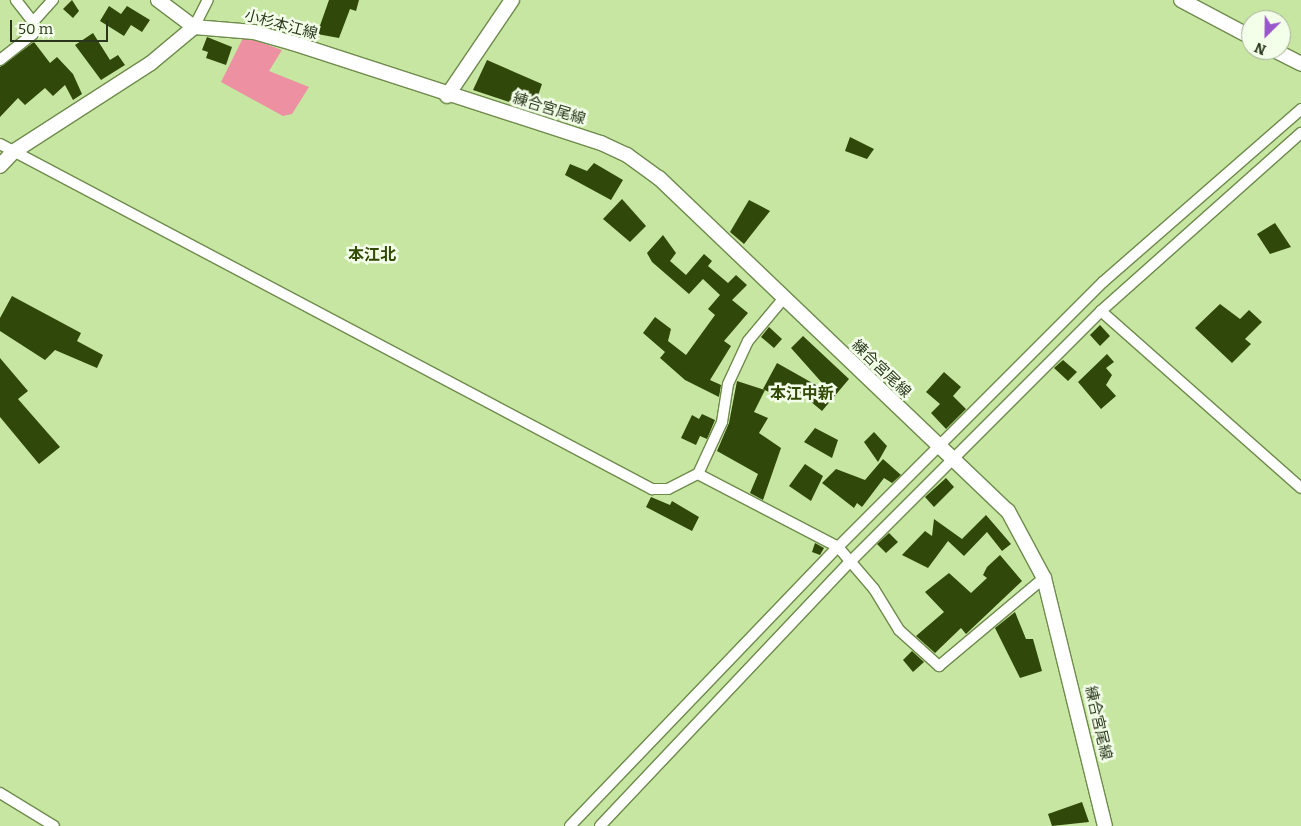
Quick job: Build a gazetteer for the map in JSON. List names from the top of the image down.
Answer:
{
  "streets": {
    "main road": ["小杉本江線", "練合宮尾線"]
  },
  "crossings": [
    ["小杉本江線", "練合宮尾線"]
  ],
  "districts": ["本江北", "本江中新"],
  "scale_bar": "50 m",
  "north": "bottom left"
}
